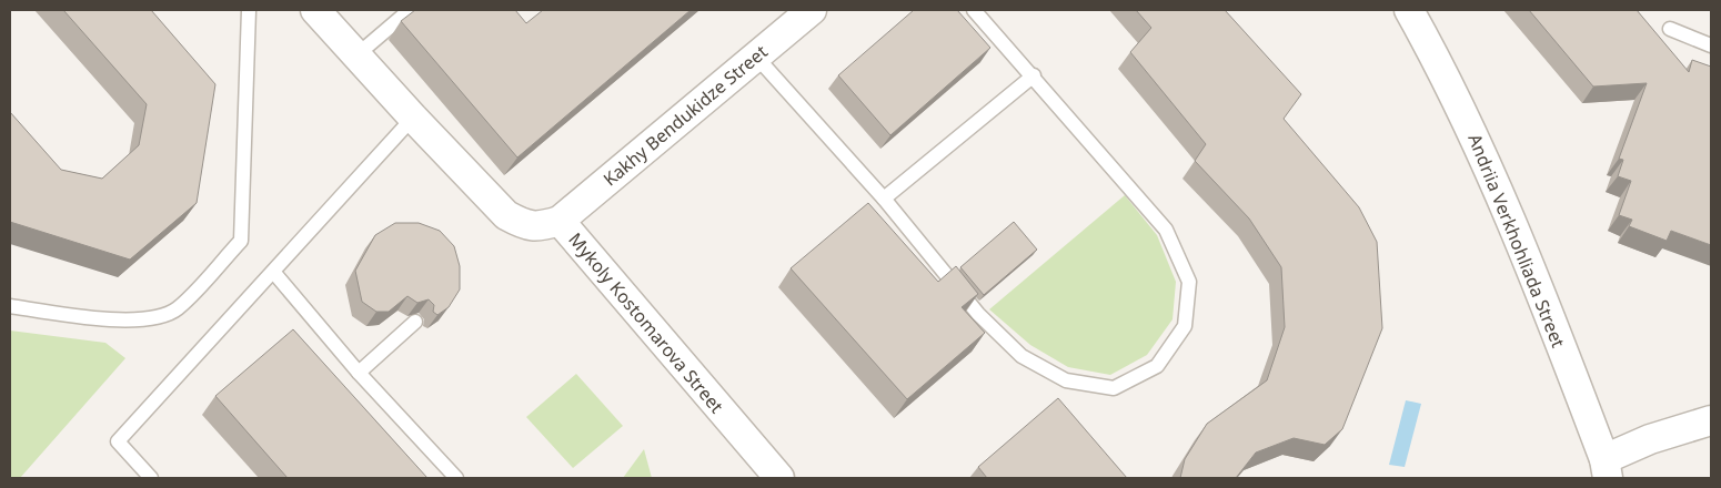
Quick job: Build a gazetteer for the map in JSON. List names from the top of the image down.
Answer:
{
  "streets": {
    "street": ["Kakhy Bendukidze Street", "Andriia Verkhohliada Street", "Mykoly Kostomarova Street"]
  },
  "crossings": [
    ["Kakhy Bendukidze Street", "Mykoly Kostomarova Street"]
  ]
}
